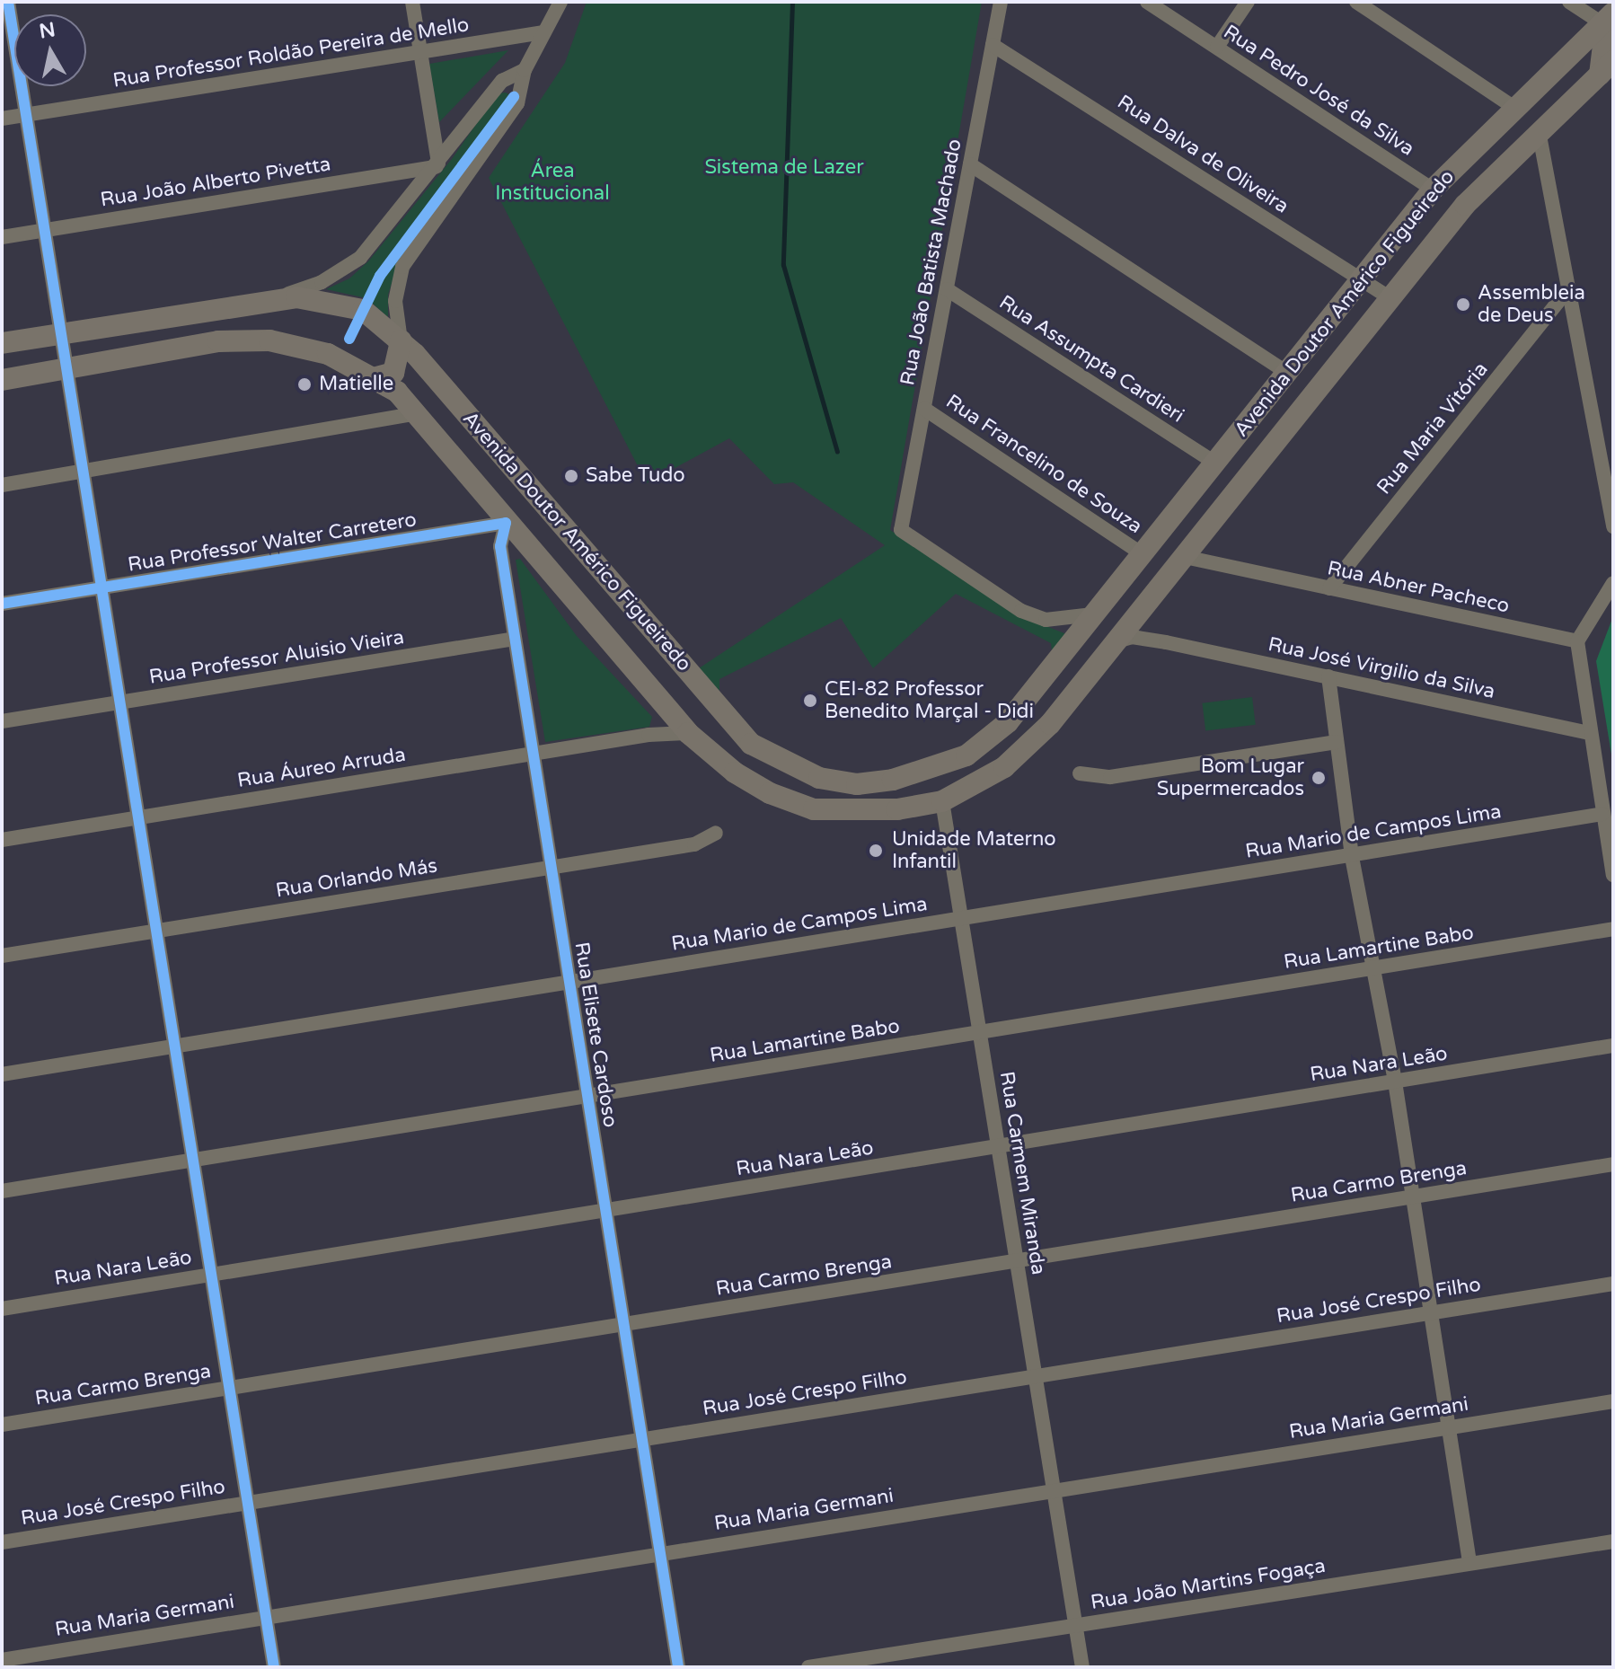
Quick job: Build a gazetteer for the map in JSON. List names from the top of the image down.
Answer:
{
  "streets": {
    "main road": ["Avenida Doutor Américo Figueiredo"],
    "street": [
      "Rua Professor Roldão Pereira de Mello",
      "Rua Pedro José da Silva",
      "Rua Dalva de Oliveira",
      "Rua João Alberto Pivetta",
      "Rua João Batista Machado",
      "Rua Assumpta Cardieri",
      "Rua Maria Vitória",
      "Rua Francelino de Souza",
      "Rua Professor Walter Carretero",
      "Rua Abner Pacheco",
      "Rua Professor Aluisio Vieira",
      "Rua José Virgilio da Silva",
      "Rua Áureo Arruda",
      "Rua Mario de Campos Lima",
      "Rua Orlando Más",
      "Rua Lamartine Babo",
      "Rua Elisete Cardoso",
      "Rua Nara Leão",
      "Rua Carmem Miranda",
      "Rua Carmo Brenga",
      "Rua José Crespo Filho",
      "Rua Maria Germani",
      "Rua João Martins Fogaça"
    ]
  },
  "crossings": [
    ["Rua Pedro José da Silva", "Avenida Doutor Américo Figueiredo"],
    ["Rua Dalva de Oliveira", "Rua João Batista Machado"],
    ["Rua Dalva de Oliveira", "Avenida Doutor Américo Figueiredo"],
    ["Rua João Batista Machado", "Avenida Doutor Américo Figueiredo"],
    ["Rua João Batista Machado", "Rua Assumpta Cardieri"],
    ["Rua João Batista Machado", "Rua Francelino de Souza"],
    ["Avenida Doutor Américo Figueiredo", "Rua Assumpta Cardieri"],
    ["Avenida Doutor Américo Figueiredo", "Rua Francelino de Souza"],
    ["Avenida Doutor Américo Figueiredo", "Rua Professor Walter Carretero"],
    ["Avenida Doutor Américo Figueiredo", "Rua Abner Pacheco"],
    ["Avenida Doutor Américo Figueiredo", "Rua José Virgilio da Silva"],
    ["Avenida Doutor Américo Figueiredo", "Rua Áureo Arruda"],
    ["Avenida Doutor Américo Figueiredo", "Rua Elisete Cardoso"],
    ["Avenida Doutor Américo Figueiredo", "Rua Carmem Miranda"],
    ["Rua Maria Vitória", "Rua Abner Pacheco"],
    ["Rua Professor Walter Carretero", "Rua Elisete Cardoso"],
    ["Rua Professor Aluisio Vieira", "Rua Elisete Cardoso"],
    ["Rua Áureo Arruda", "Rua Elisete Cardoso"],
    ["Rua Mario de Campos Lima", "Rua Elisete Cardoso"],
    ["Rua Mario de Campos Lima", "Rua Carmem Miranda"],
    ["Rua Orlando Más", "Rua Elisete Cardoso"],
    ["Rua Lamartine Babo", "Rua Elisete Cardoso"],
    ["Rua Lamartine Babo", "Rua Carmem Miranda"],
    ["Rua Elisete Cardoso", "Rua Nara Leão"],
    ["Rua Elisete Cardoso", "Rua Carmo Brenga"],
    ["Rua Elisete Cardoso", "Rua José Crespo Filho"],
    ["Rua Elisete Cardoso", "Rua Maria Germani"],
    ["Rua Nara Leão", "Rua Carmem Miranda"],
    ["Rua Carmem Miranda", "Rua Carmo Brenga"],
    ["Rua Carmem Miranda", "Rua José Crespo Filho"],
    ["Rua Carmem Miranda", "Rua Maria Germani"],
    ["Rua Carmem Miranda", "Rua João Martins Fogaça"]
  ],
  "parks": ["Sistema de Lazer", "Área Institucional"],
  "places": [
    "Assembleia de Deus",
    "Matielle",
    "Sabe Tudo",
    "CEI-82 Professor Benedito Marçal - Didi",
    "Bom Lugar Supermercados",
    "Unidade Materno Infantil"
  ],
  "north": "top"
}
